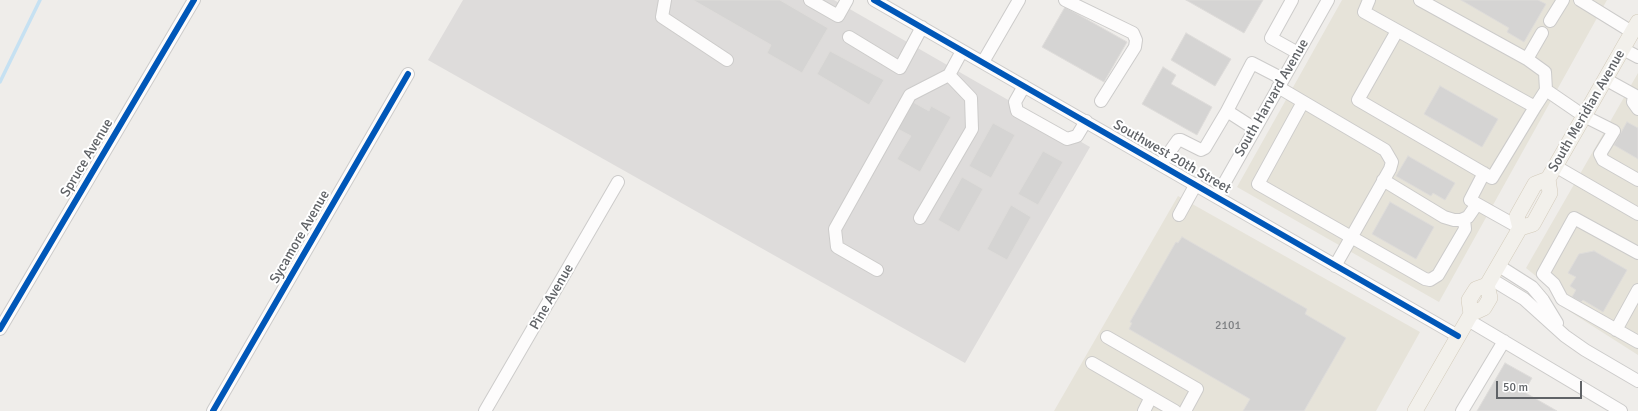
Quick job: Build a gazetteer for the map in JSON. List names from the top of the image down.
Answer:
{
  "streets": {
    "main road": ["South Meridian Avenue"],
    "street": [
      "South Harvard Avenue",
      "Southwest 20th Street",
      "Spruce Avenue",
      "Sycamore Avenue",
      "Pine Avenue"
    ]
  },
  "crossings": [
    ["South Harvard Avenue", "Southwest 20th Street"]
  ],
  "house_numbers": ["2101"],
  "scale_bar": "50 m"
}
